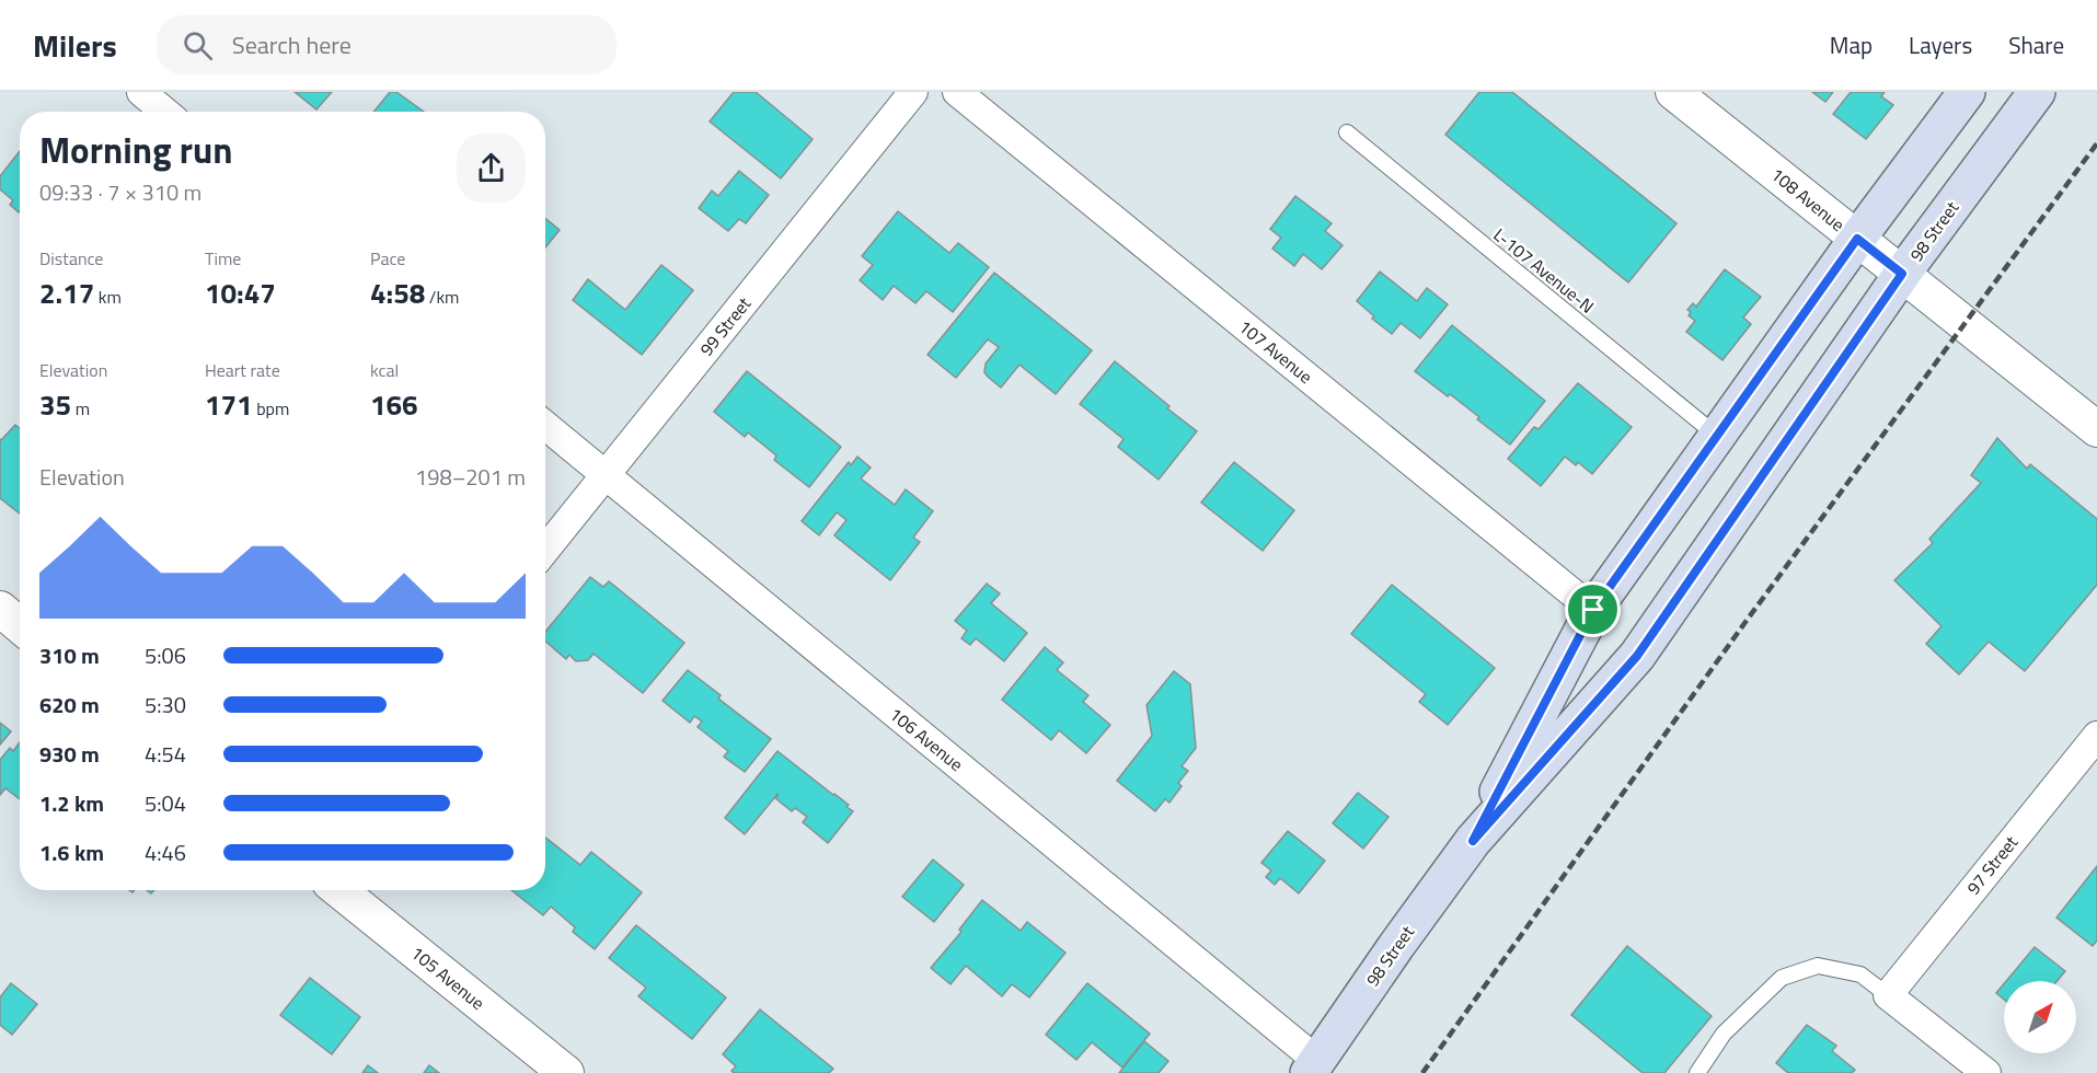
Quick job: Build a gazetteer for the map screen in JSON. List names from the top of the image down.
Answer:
{
  "streets": {
    "main road": ["98 Street"],
    "street": [
      "108 Avenue",
      "99 Street",
      "107 Avenue",
      "106 Avenue",
      "97 Street",
      "105 Avenue"
    ],
    "lane": ["L-107 Avenue-N"]
  },
  "crossings": [
    ["108 Avenue", "98 Street"],
    ["98 Street", "L-107 Avenue-N"],
    ["98 Street", "107 Avenue"],
    ["98 Street", "106 Avenue"],
    ["99 Street", "106 Avenue"]
  ],
  "north": "top right",
  "page": {
    "header": "Milers",
    "search": "Search here",
    "nav": ["Map", "Layers", "Share"],
    "heading": ["Morning run", "09:33 · 7 × 310 m"],
    "stats": [
      ["Distance", "2.17 km"],
      ["Time", "10:47"],
      ["Pace", "4:58 /km"],
      ["Elevation", "35 m"],
      ["Heart rate", "171 bpm"],
      ["kcal", "166"]
    ],
    "chart": ["Elevation", "198–201 m"],
    "list": [
      {
        "name": "310 m",
        "note": "5:06"
      },
      {
        "name": "620 m",
        "note": "5:30"
      },
      {
        "name": "930 m",
        "note": "4:54"
      },
      {
        "name": "1.2 km",
        "note": "5:04"
      },
      {
        "name": "1.6 km",
        "note": "4:46"
      }
    ]
  }
}
